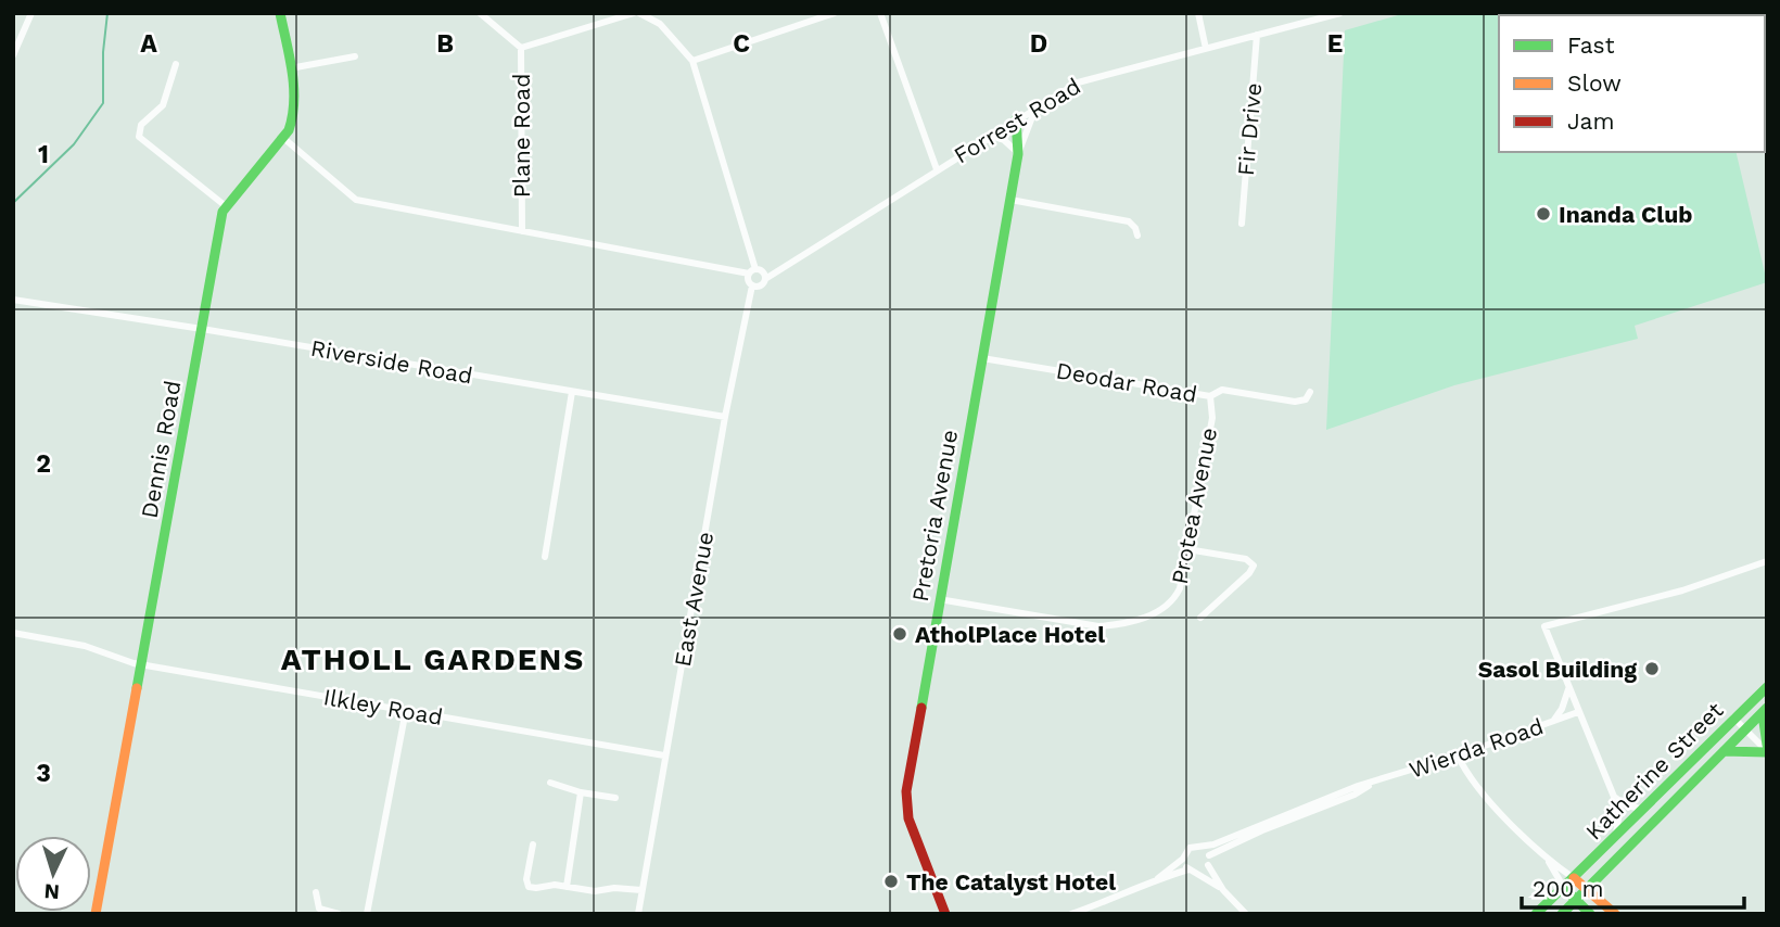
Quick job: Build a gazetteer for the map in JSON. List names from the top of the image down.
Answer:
{
  "streets": {
    "street": [
      "Forrest Road",
      "Fir Drive",
      "Plane Road",
      "Riverside Road",
      "Deodar Road",
      "Dennis Road",
      "Protea Avenue",
      "Pretoria Avenue",
      "East Avenue",
      "Ilkley Road",
      "Wierda Road",
      "Katherine Street"
    ]
  },
  "crossings": [
    ["Forrest Road", "Fir Drive"],
    ["Forrest Road", "Pretoria Avenue"],
    ["Forrest Road", "East Avenue"],
    ["Riverside Road", "Dennis Road"],
    ["Riverside Road", "East Avenue"],
    ["Deodar Road", "Protea Avenue"],
    ["Deodar Road", "Pretoria Avenue"],
    ["Dennis Road", "Ilkley Road"],
    ["Protea Avenue", "Pretoria Avenue"],
    ["East Avenue", "Ilkley Road"]
  ],
  "districts": ["ATHOLL GARDENS"],
  "places": [
    "Inanda Club",
    "AtholPlace Hotel",
    "Sasol Building",
    "The Catalyst Hotel"
  ],
  "legend": ["Fast", "Slow", "Jam"],
  "scale_bar": "200 m",
  "north": "bottom",
  "grid": {
    "columns": [
      "A",
      "B",
      "C",
      "D",
      "E"
    ],
    "rows": ["1", "2", "3"]
  }
}
